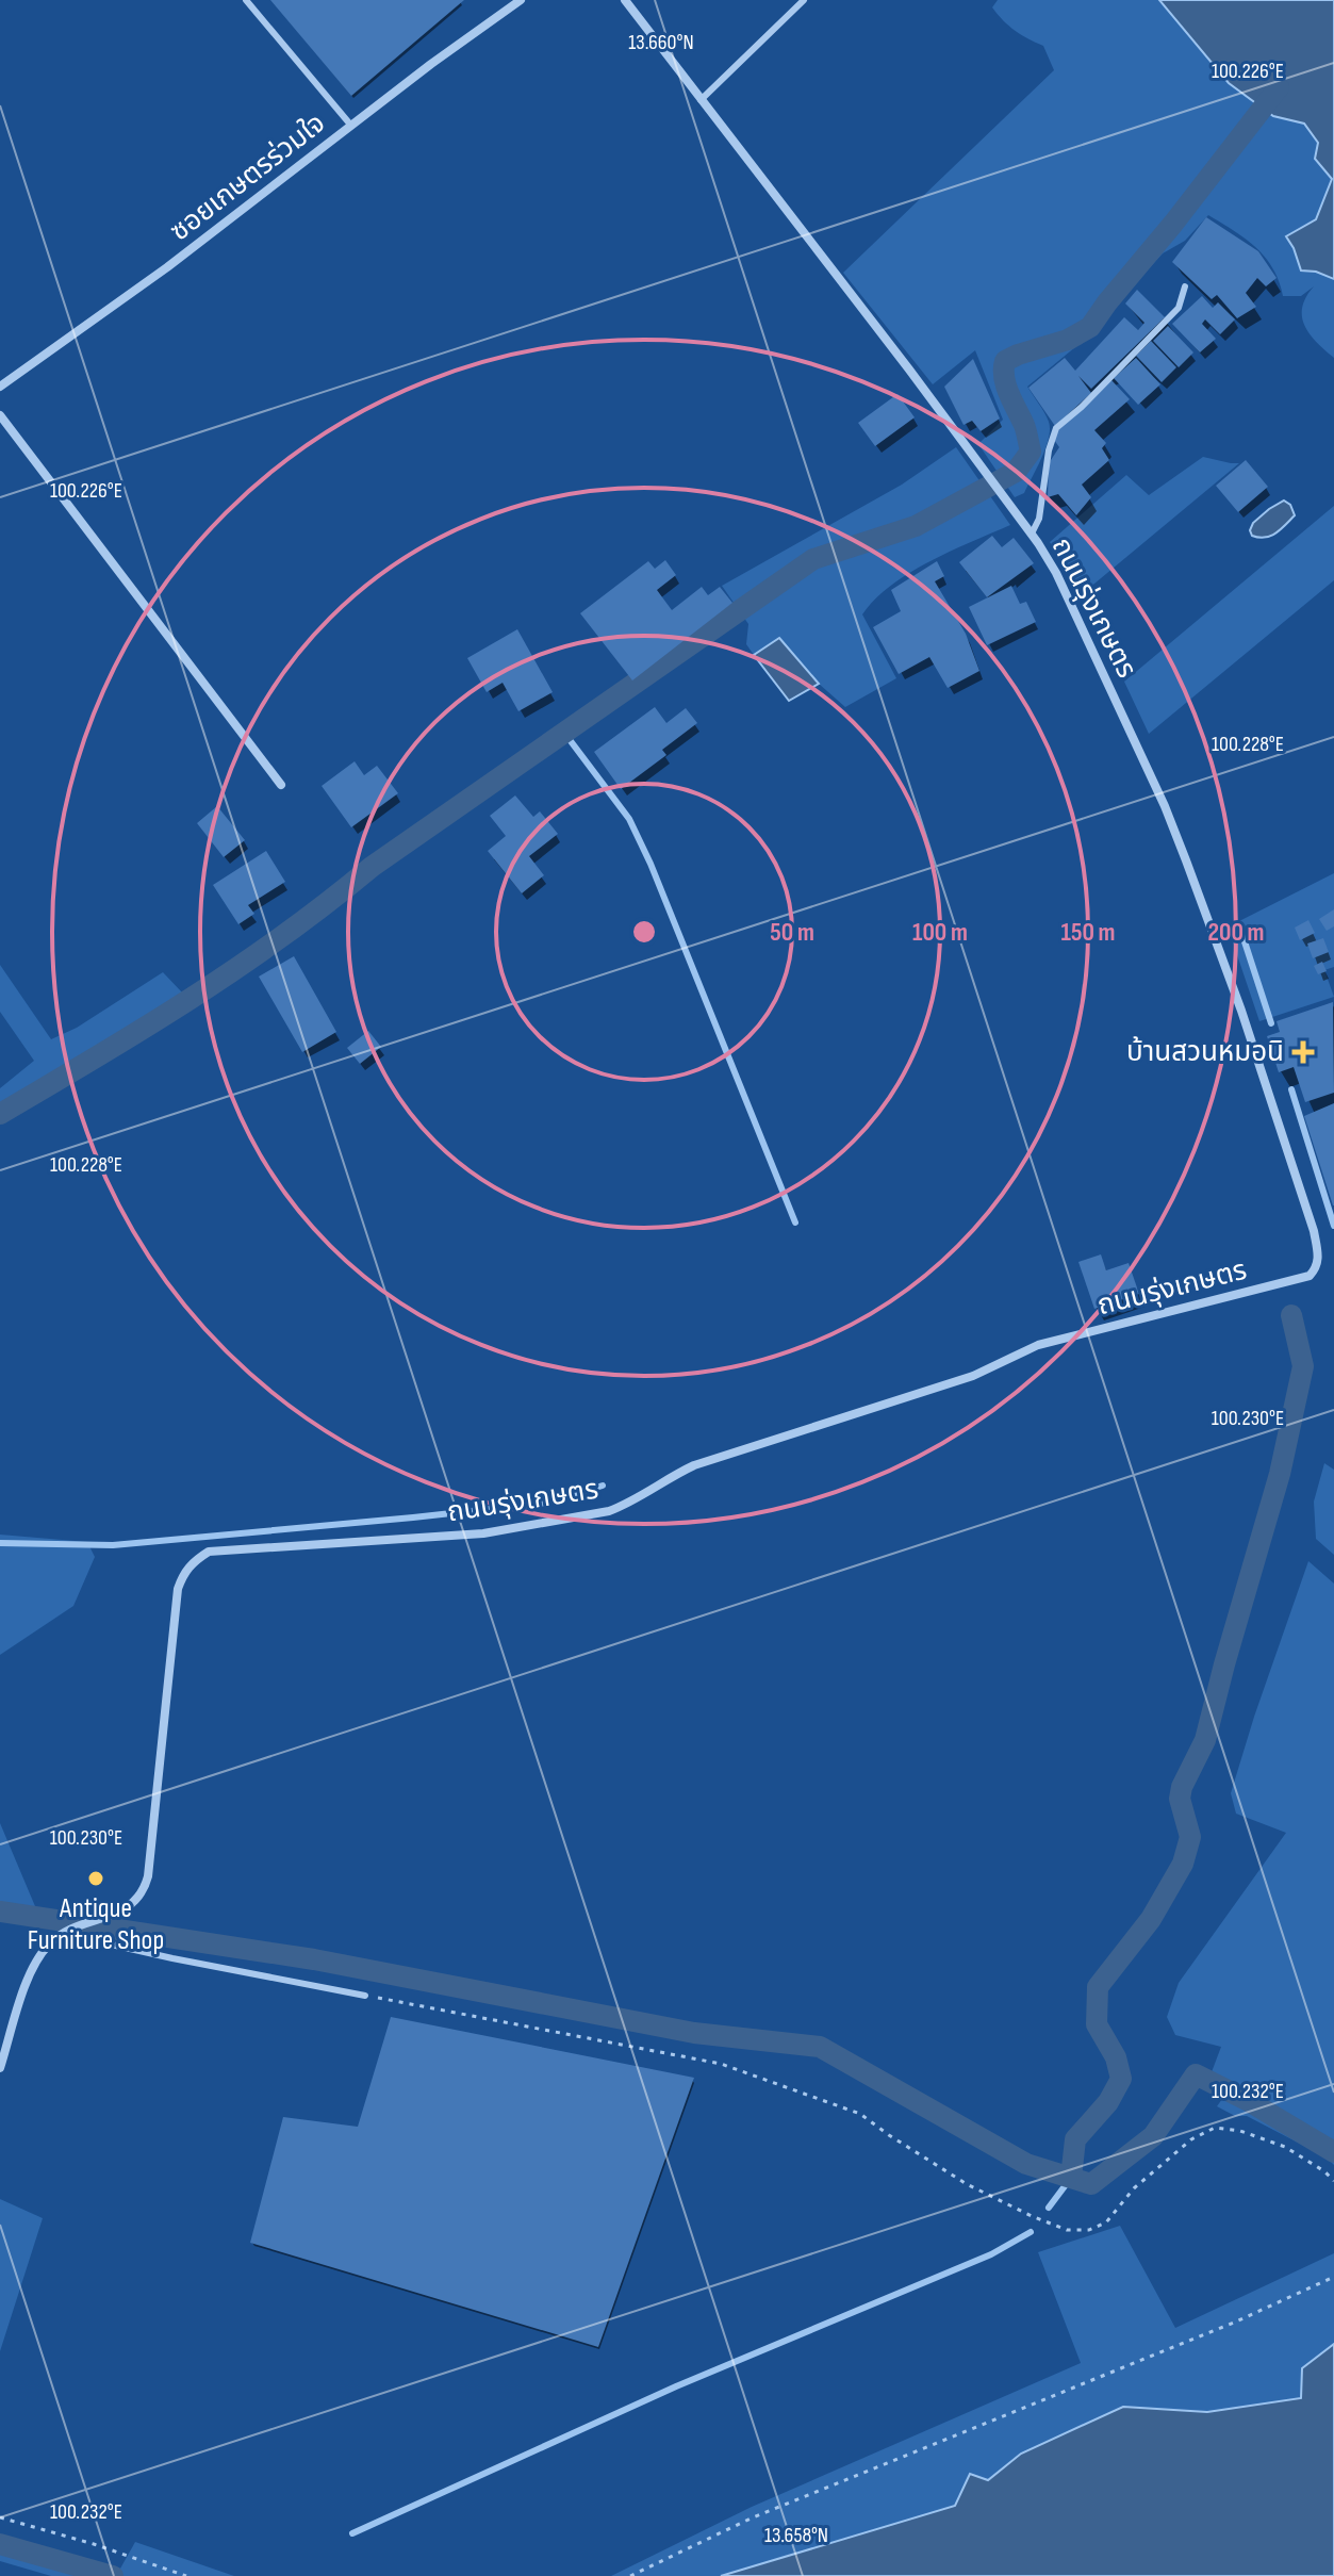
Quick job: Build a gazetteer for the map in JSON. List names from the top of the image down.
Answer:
{
  "streets": {
    "street": ["ซอยเกษตรร่วมใจ", "ถนนรุ่งเกษตร"]
  },
  "places": {
    "health": ["บ้านสวนหมอนิ"],
    "other": ["Antique Furniture Shop"]
  },
  "coordinates": [
    "13.660°N",
    "100.226°E",
    "100.228°E",
    "100.230°E",
    "100.232°E",
    "13.658°N"
  ],
  "rings": [
    "50 m",
    "100 m",
    "150 m",
    "200 m"
  ]
}
